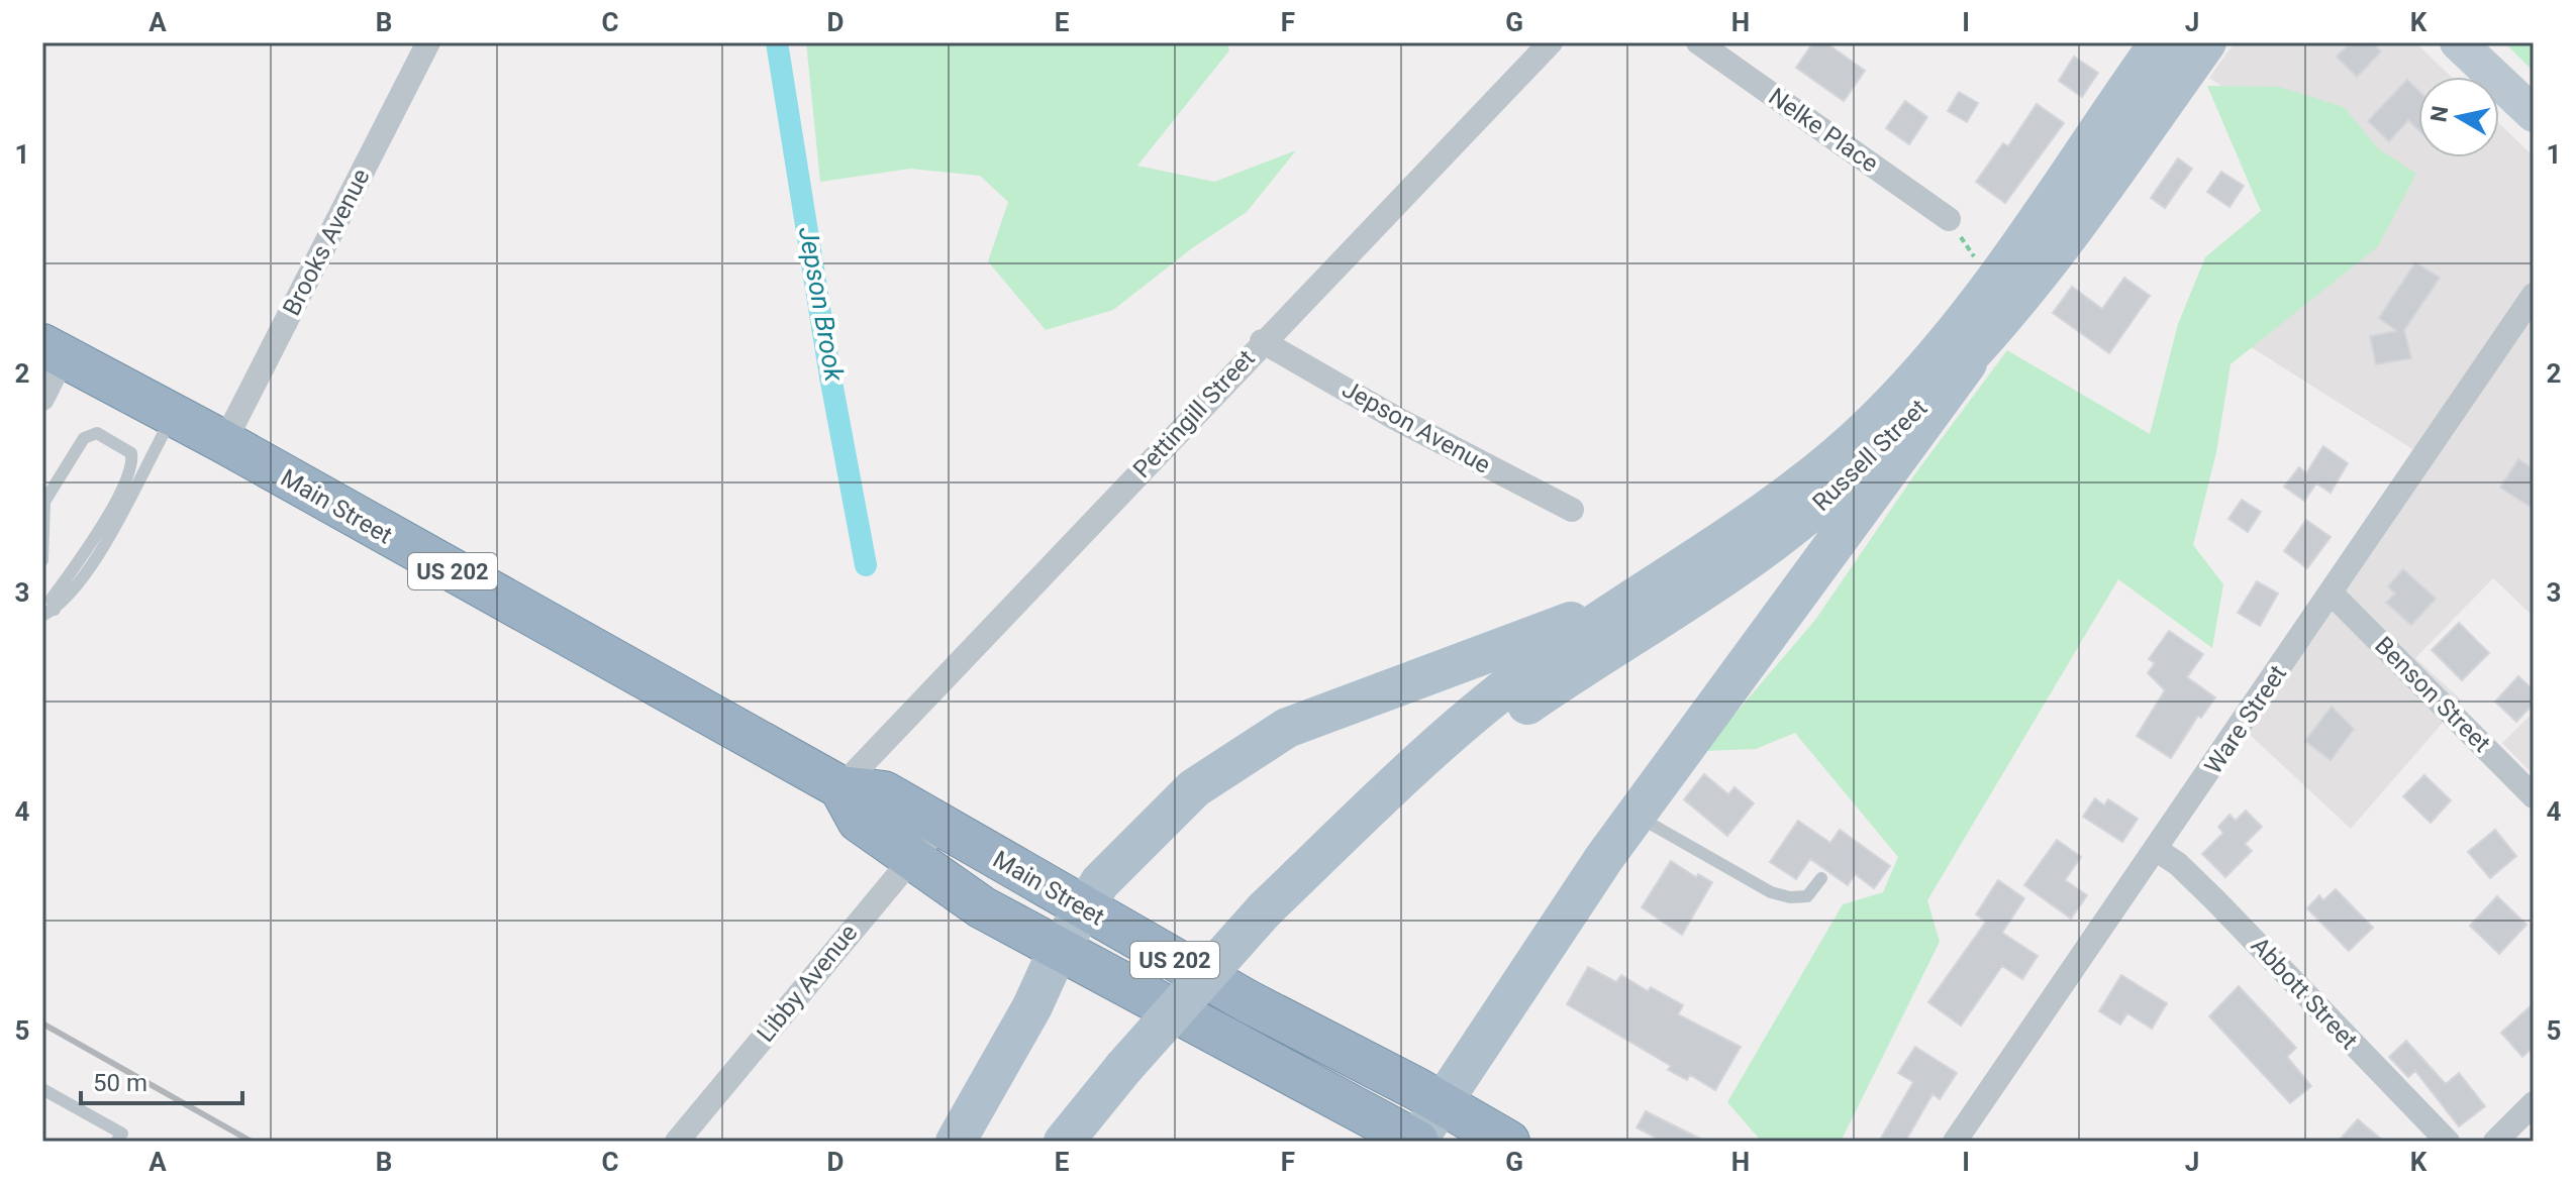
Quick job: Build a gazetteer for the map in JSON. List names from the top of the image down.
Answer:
{
  "streets": {
    "highway": ["Main Street", "US 202"],
    "main road": ["Russell Street"],
    "street": [
      "Nelke Place",
      "Brooks Avenue",
      "Pettingill Street",
      "Jepson Avenue",
      "Benson Street",
      "Ware Street",
      "Libby Avenue",
      "Abbott Street"
    ]
  },
  "crossings": [
    ["Brooks Avenue", "Main Street"],
    ["Pettingill Street", "Jepson Avenue"],
    ["Pettingill Street", "Main Street"],
    ["Main Street", "Libby Avenue"],
    ["Benson Street", "Ware Street"],
    ["Ware Street", "Abbott Street"]
  ],
  "water": ["Jepson Brook"],
  "scale_bar": "50 m",
  "north": "left",
  "grid": {
    "columns": [
      "A",
      "B",
      "C",
      "D",
      "E",
      "F",
      "G",
      "H",
      "I",
      "J",
      "K"
    ],
    "rows": [
      "1",
      "2",
      "3",
      "4",
      "5"
    ]
  }
}
